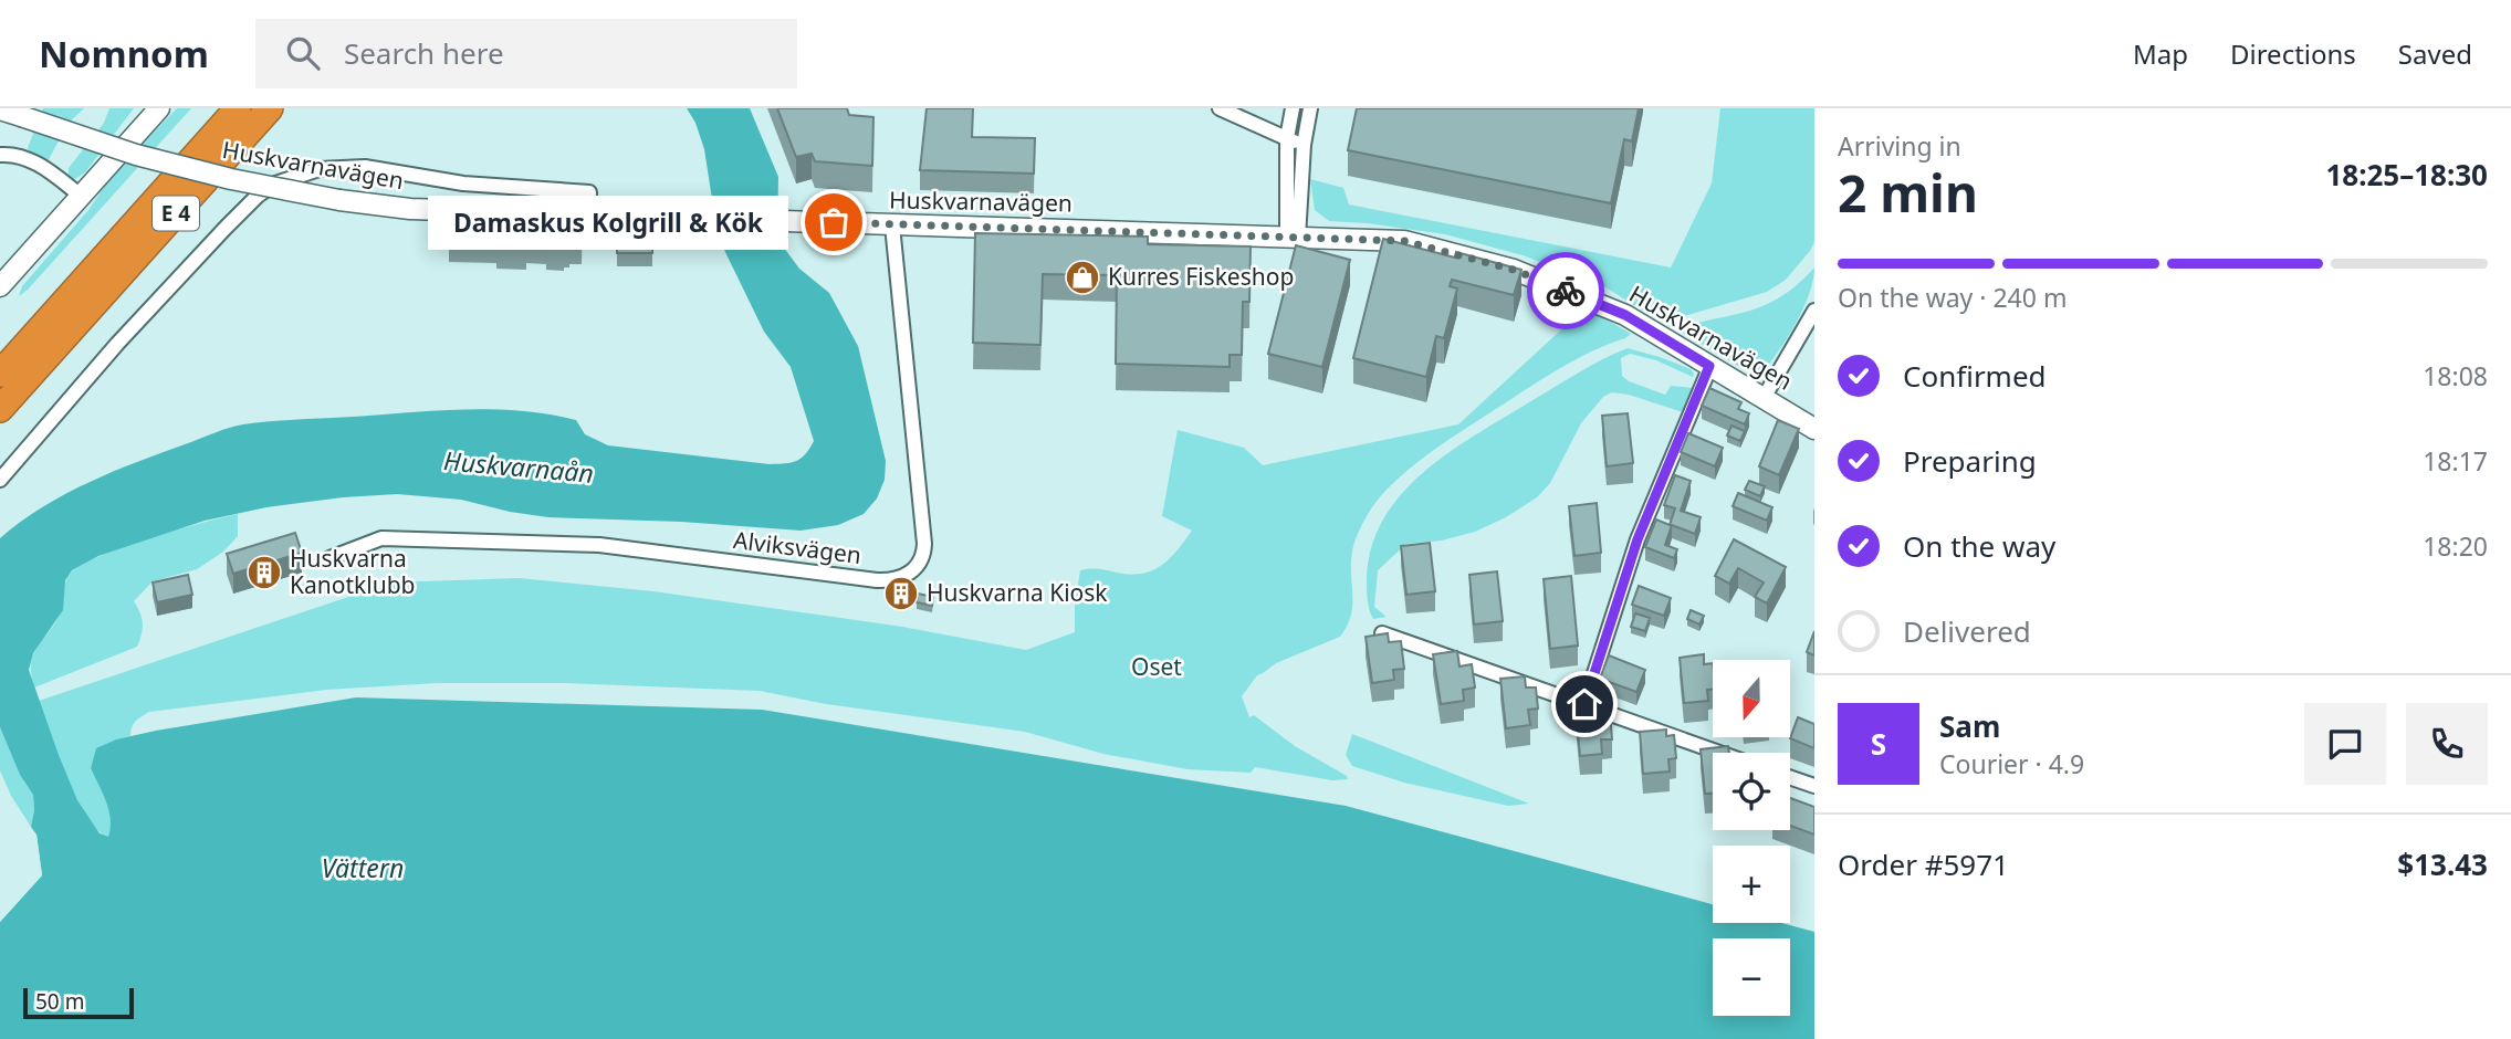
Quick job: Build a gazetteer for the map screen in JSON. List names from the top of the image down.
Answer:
{
  "streets": {
    "highway": ["E 4"],
    "street": ["Huskvarnavägen", "Alviksvägen"]
  },
  "crossings": [
    ["Huskvarnavägen", "Alviksvägen"]
  ],
  "water": ["Huskvarnaån", "Vättern"],
  "parks": ["Oset"],
  "places": {
    "other": ["Damaskus Kolgrill & Kök"],
    "shop": ["Kurres Fiskeshop"],
    "building": ["Huskvarna Kanotklubb", "Huskvarna Kiosk"]
  },
  "scale_bar": "50 m",
  "north": "bottom",
  "page": {
    "header": "Nomnom",
    "search": "Search here",
    "nav": ["Map", "Directions", "Saved"],
    "heading": ["2 min", "Arriving in", "18:25–18:30"],
    "panel": [
      "Sam",
      "Courier · 4.9",
      "Order #5971",
      "$13.43"
    ],
    "bubble": "Damaskus Kolgrill & Kök",
    "bar": "On the way · 240 m",
    "list": [
      ["Confirmed", "18:08"],
      ["Preparing", "18:17"],
      ["On the way", "18:20"],
      "Delivered"
    ],
    "map_buttons": ["+", "−"],
    "round": "S",
    "scale": "50 m"
  }
}
